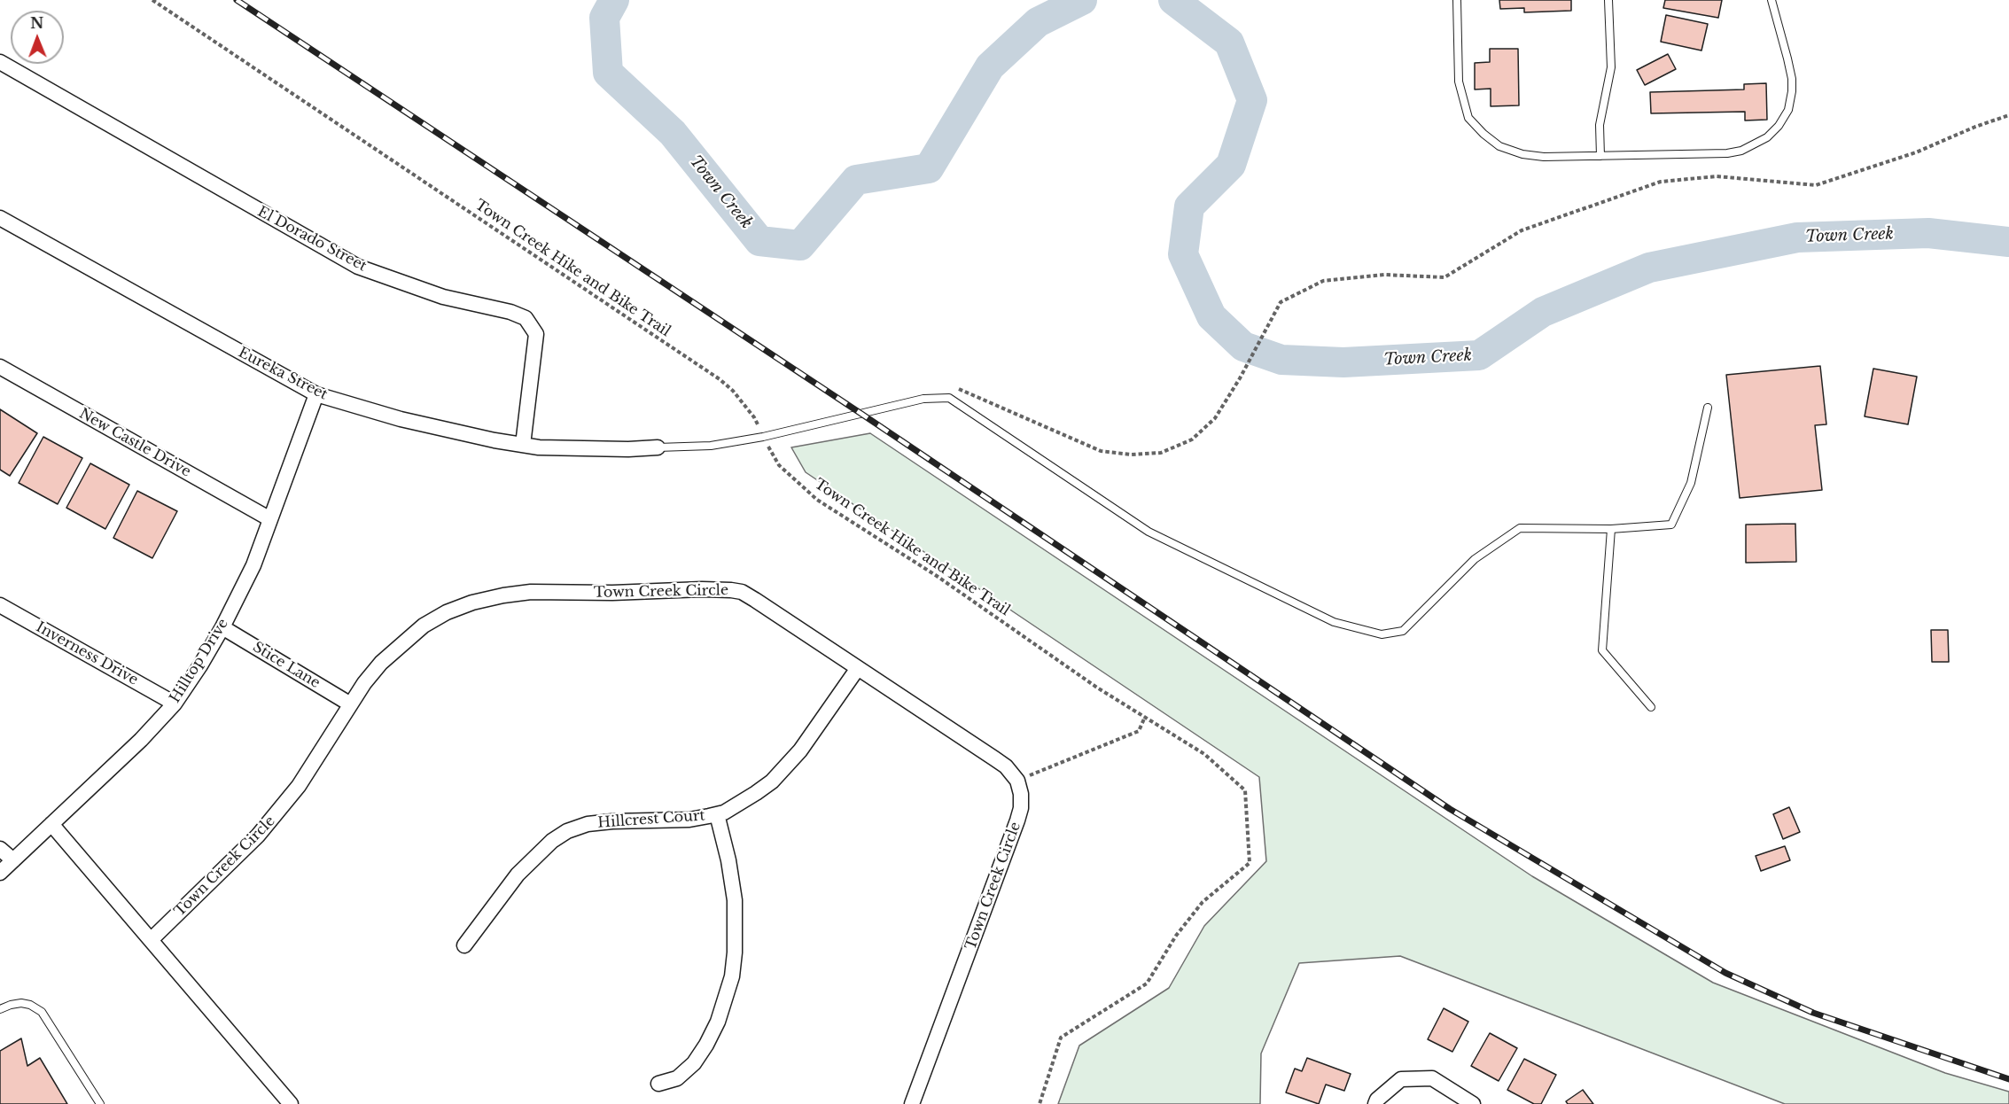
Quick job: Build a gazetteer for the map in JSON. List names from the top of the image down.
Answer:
{
  "streets": {
    "street": [
      "El Dorado Street",
      "Eureka Street",
      "New Castle Drive",
      "Town Creek Circle",
      "Inverness Drive",
      "Hilltop Drive",
      "Stice Lane",
      "Hillcrest Court"
    ],
    "path": ["Town Creek Hike and Bike Trail"]
  },
  "crossings": [
    ["El Dorado Street", "Eureka Street"],
    ["Eureka Street", "Hilltop Drive"],
    ["New Castle Drive", "Hilltop Drive"],
    ["Town Creek Circle", "Stice Lane"],
    ["Town Creek Circle", "Hillcrest Court"],
    ["Inverness Drive", "Hilltop Drive"],
    ["Hilltop Drive", "Stice Lane"]
  ],
  "water": ["Town Creek"],
  "north": "top"
}
